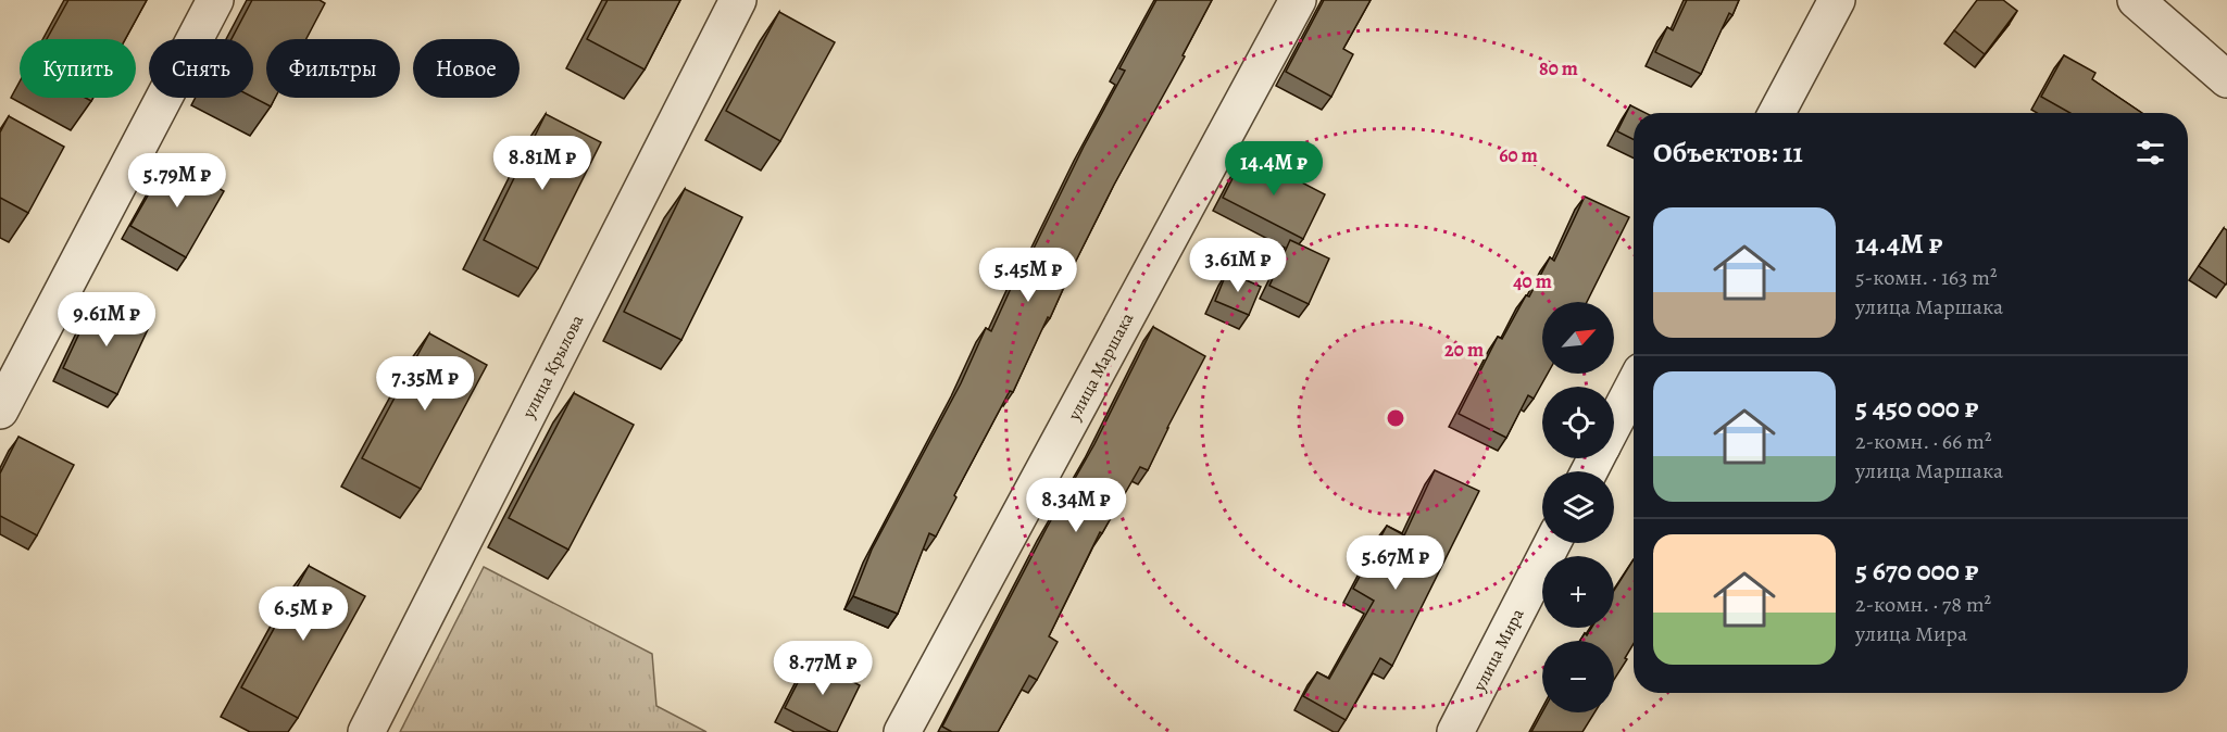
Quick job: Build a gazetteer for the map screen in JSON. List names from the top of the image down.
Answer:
{
  "streets": {
    "street": ["улица Крылова", "улица Маршака", "улица Мира"]
  },
  "north": "top right",
  "page": {
    "chip": [
      "Купить",
      "Снять",
      "Фильтры",
      "Новое"
    ],
    "heading": "Объектов: 11",
    "price": [
      "8.81M ₽",
      "14.4M ₽",
      "5.79M ₽",
      "3.61M ₽",
      "5.45M ₽",
      "9.61M ₽",
      "7.35M ₽",
      "8.34M ₽",
      "5.67M ₽",
      "6.5M ₽",
      "8.77M ₽"
    ],
    "list": [
      {
        "name": "14.4M ₽",
        "note": "5-комн. · 163 m² · улица Маршака"
      },
      {
        "name": "5 450 000 ₽",
        "note": "2-комн. · 66 m² · улица Маршака"
      },
      {
        "name": "5 670 000 ₽",
        "note": "2-комн. · 78 m² · улица Мира"
      }
    ],
    "map_buttons": ["+", "−"]
  },
  "rings": [
    "80 m",
    "60 m",
    "40 m",
    "20 m"
  ]
}
